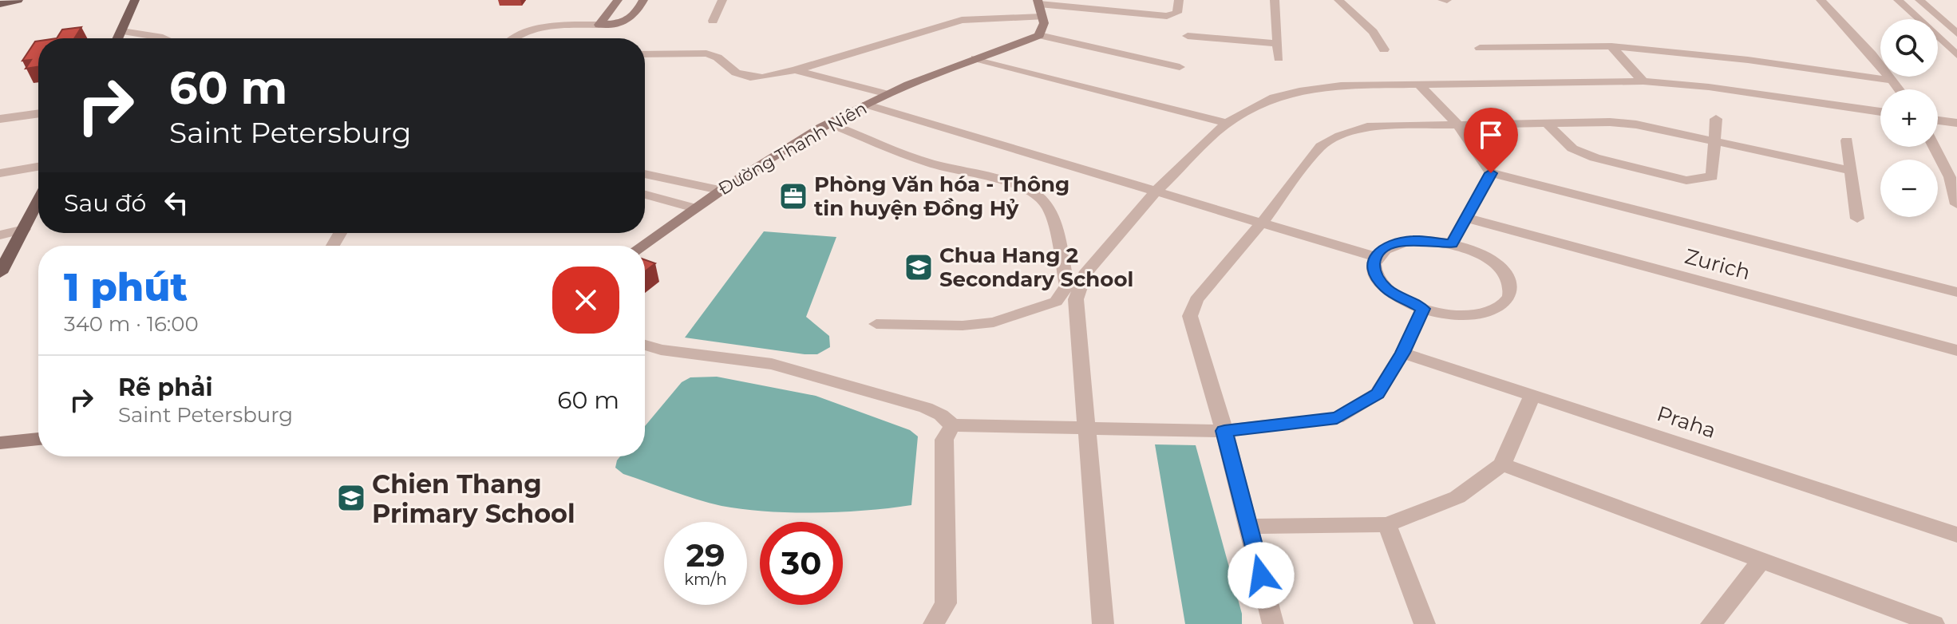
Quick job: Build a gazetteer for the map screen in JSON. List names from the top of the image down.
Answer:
{
  "streets": {
    "street": ["Đường Thanh Niên", "Zurich", "Praha"]
  },
  "places": {
    "office": ["Phòng Văn hóa - Thông tin huyện Đồng Hỷ"],
    "school or university": ["Chua Hang 2 Secondary School", "Chien Thang Primary School"]
  },
  "page": {
    "map_buttons": ["+", "−"],
    "turn": ["60 m", "Saint Petersburg"],
    "then": "Sau đó",
    "heading": ["1 phút", "340 m · 16:00"],
    "list": [
      {
        "name": "Rẽ phải",
        "note": "Saint Petersburg",
        "value": "60 m"
      }
    ],
    "speed": "29 km/h",
    "limit": "30"
  }
}
